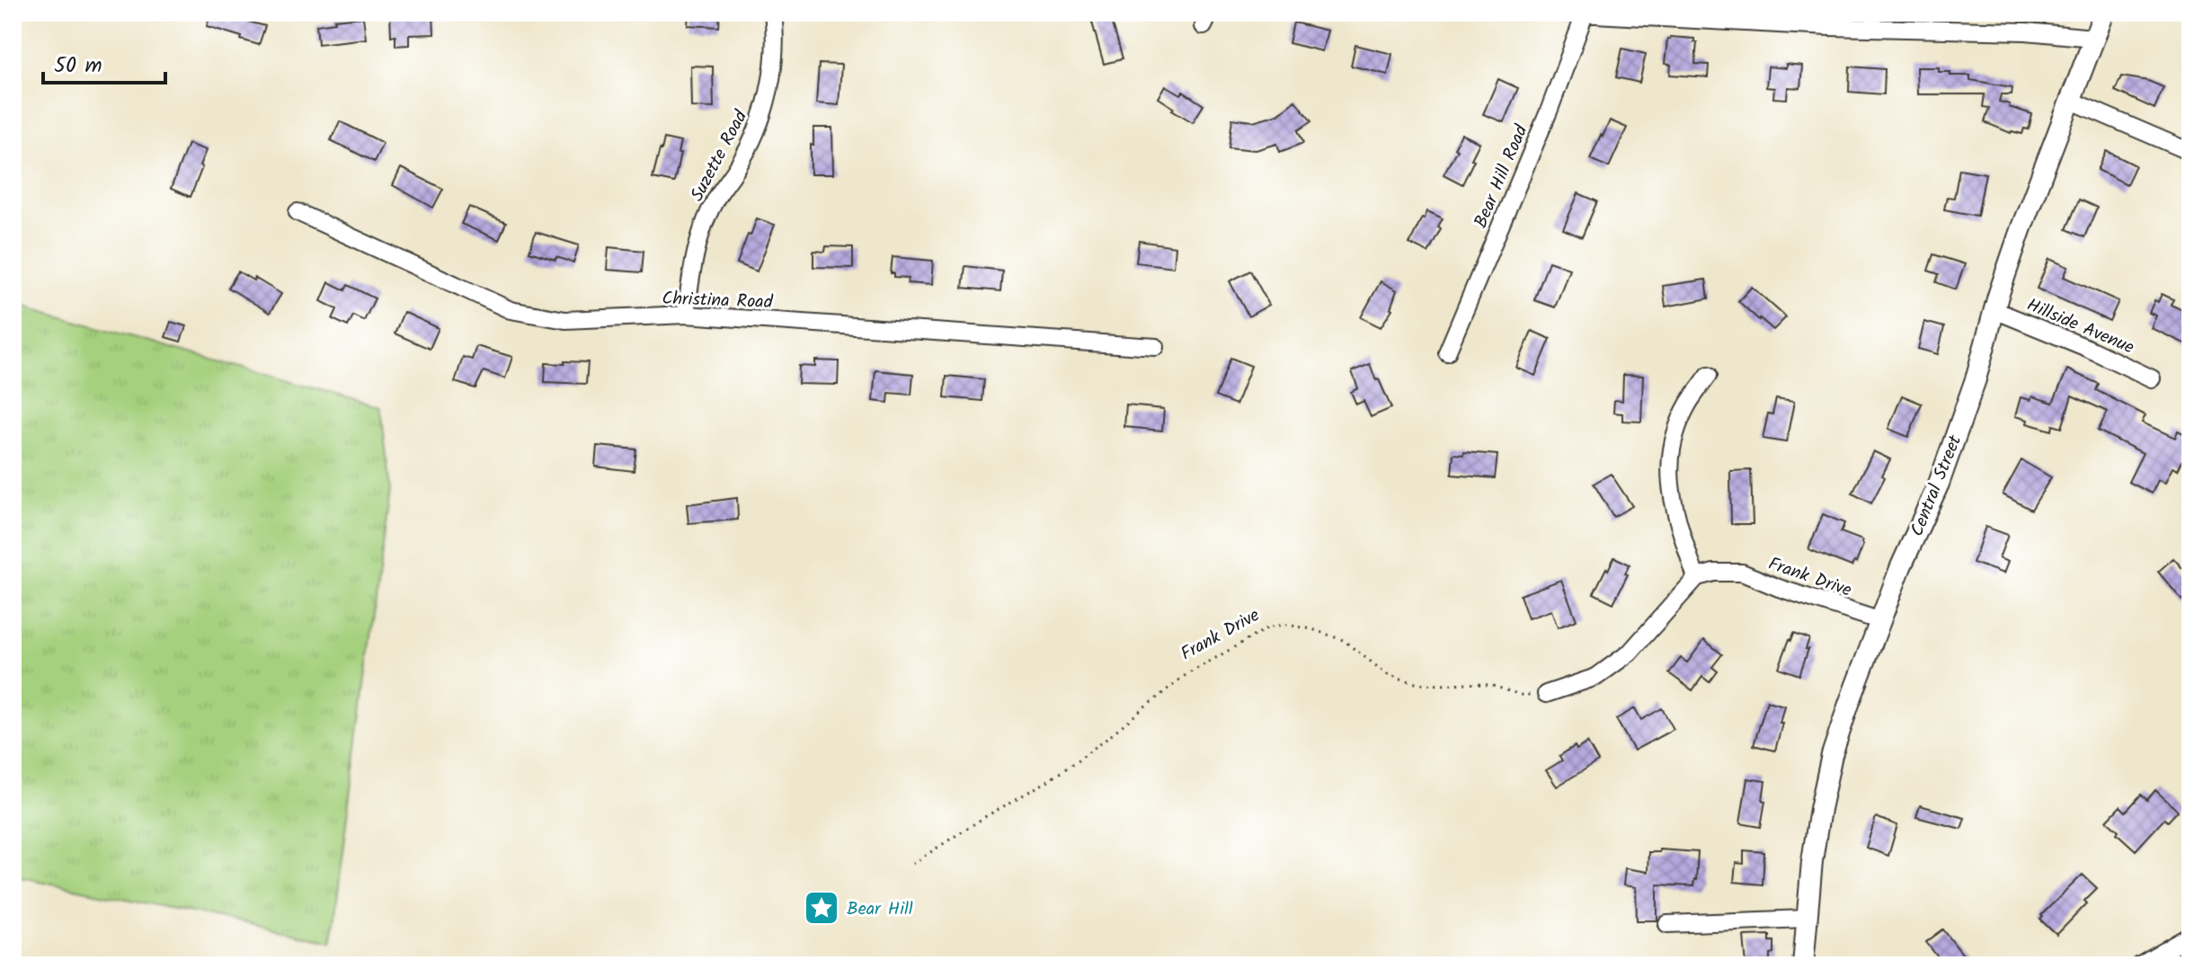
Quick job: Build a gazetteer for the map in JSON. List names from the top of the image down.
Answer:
{
  "streets": {
    "street": [
      "Suzette Road",
      "Bear Hill Road",
      "Christina Road",
      "Hillside Avenue",
      "Central Street",
      "Frank Drive"
    ]
  },
  "crossings": [
    ["Suzette Road", "Christina Road"],
    ["Hillside Avenue", "Central Street"],
    ["Central Street", "Frank Drive"]
  ],
  "places": {
    "place": ["Bear Hill"]
  },
  "scale_bar": "50 m"
}
